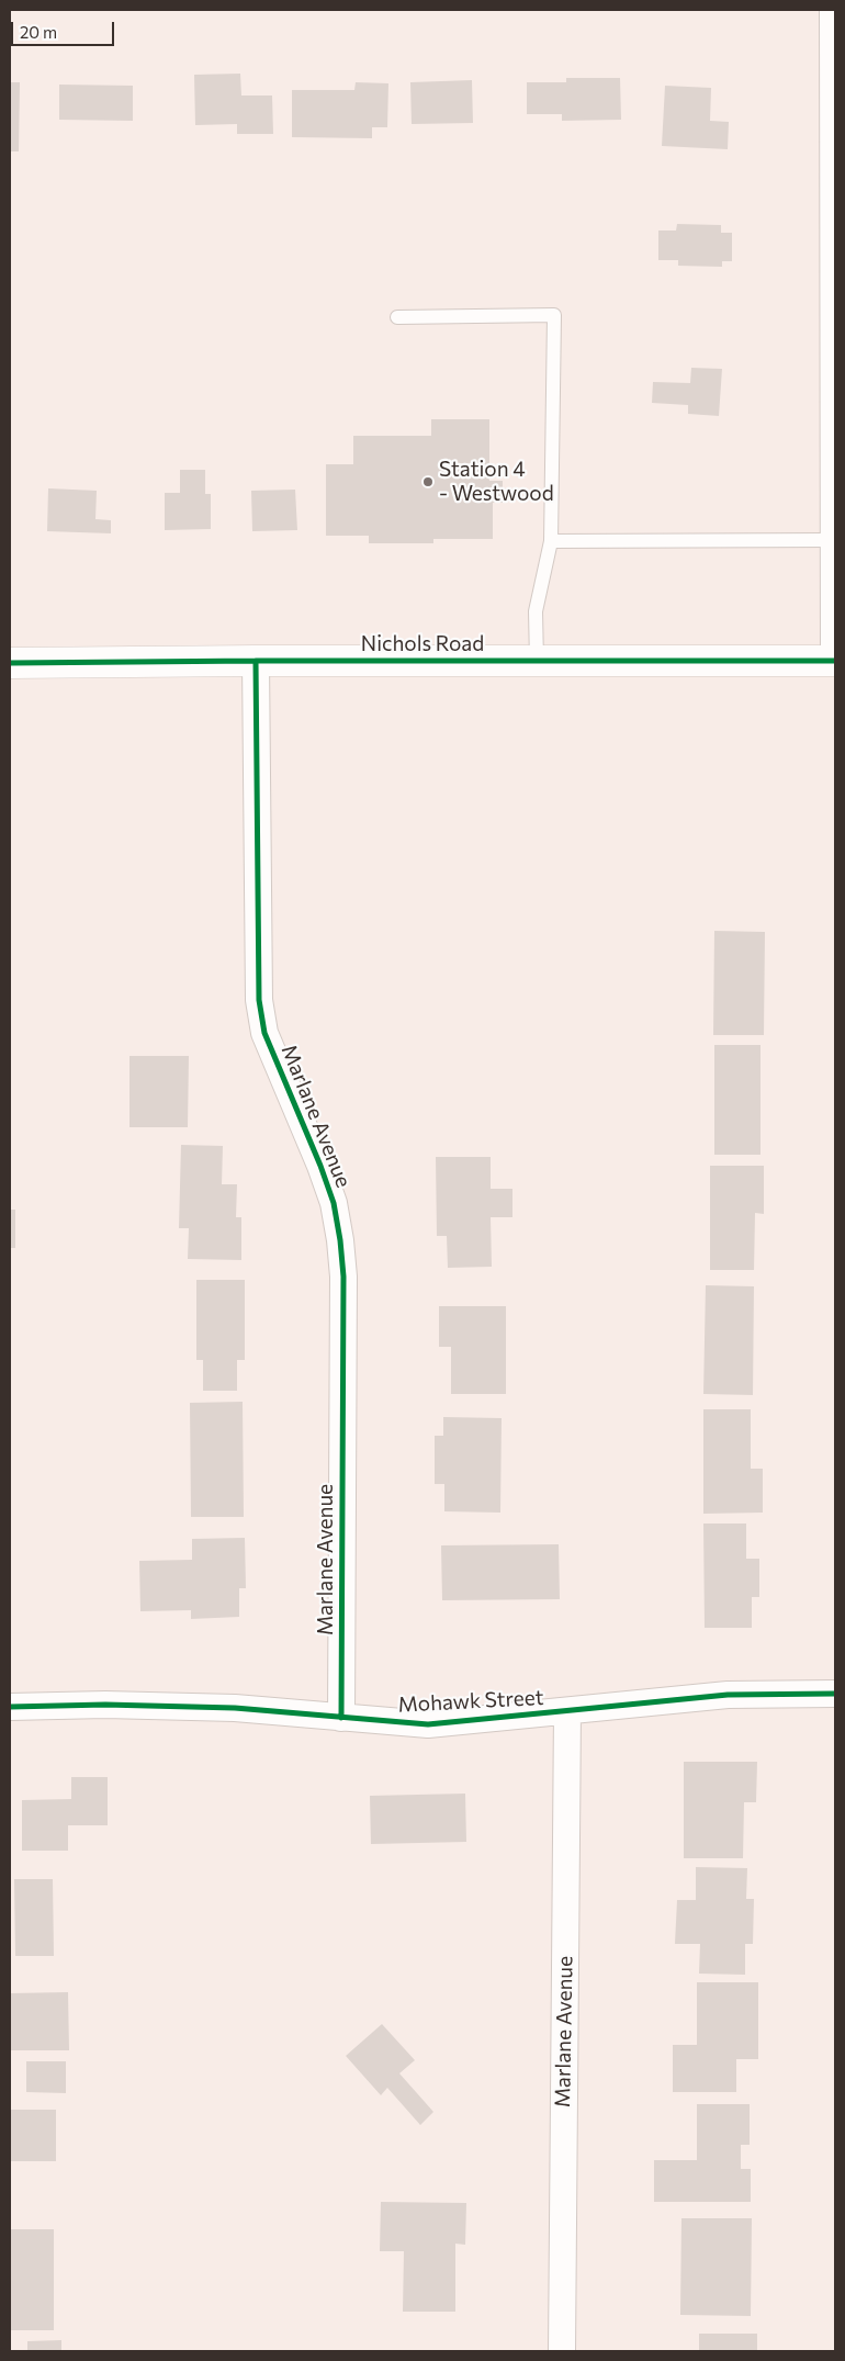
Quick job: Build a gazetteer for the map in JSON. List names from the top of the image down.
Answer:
{
  "streets": {
    "street": ["Nichols Road", "Marlane Avenue", "Mohawk Street"]
  },
  "crossings": [
    ["Nichols Road", "Marlane Avenue"],
    ["Marlane Avenue", "Mohawk Street"]
  ],
  "places": ["Station 4 - Westwood"],
  "scale_bar": "20 m"
}
